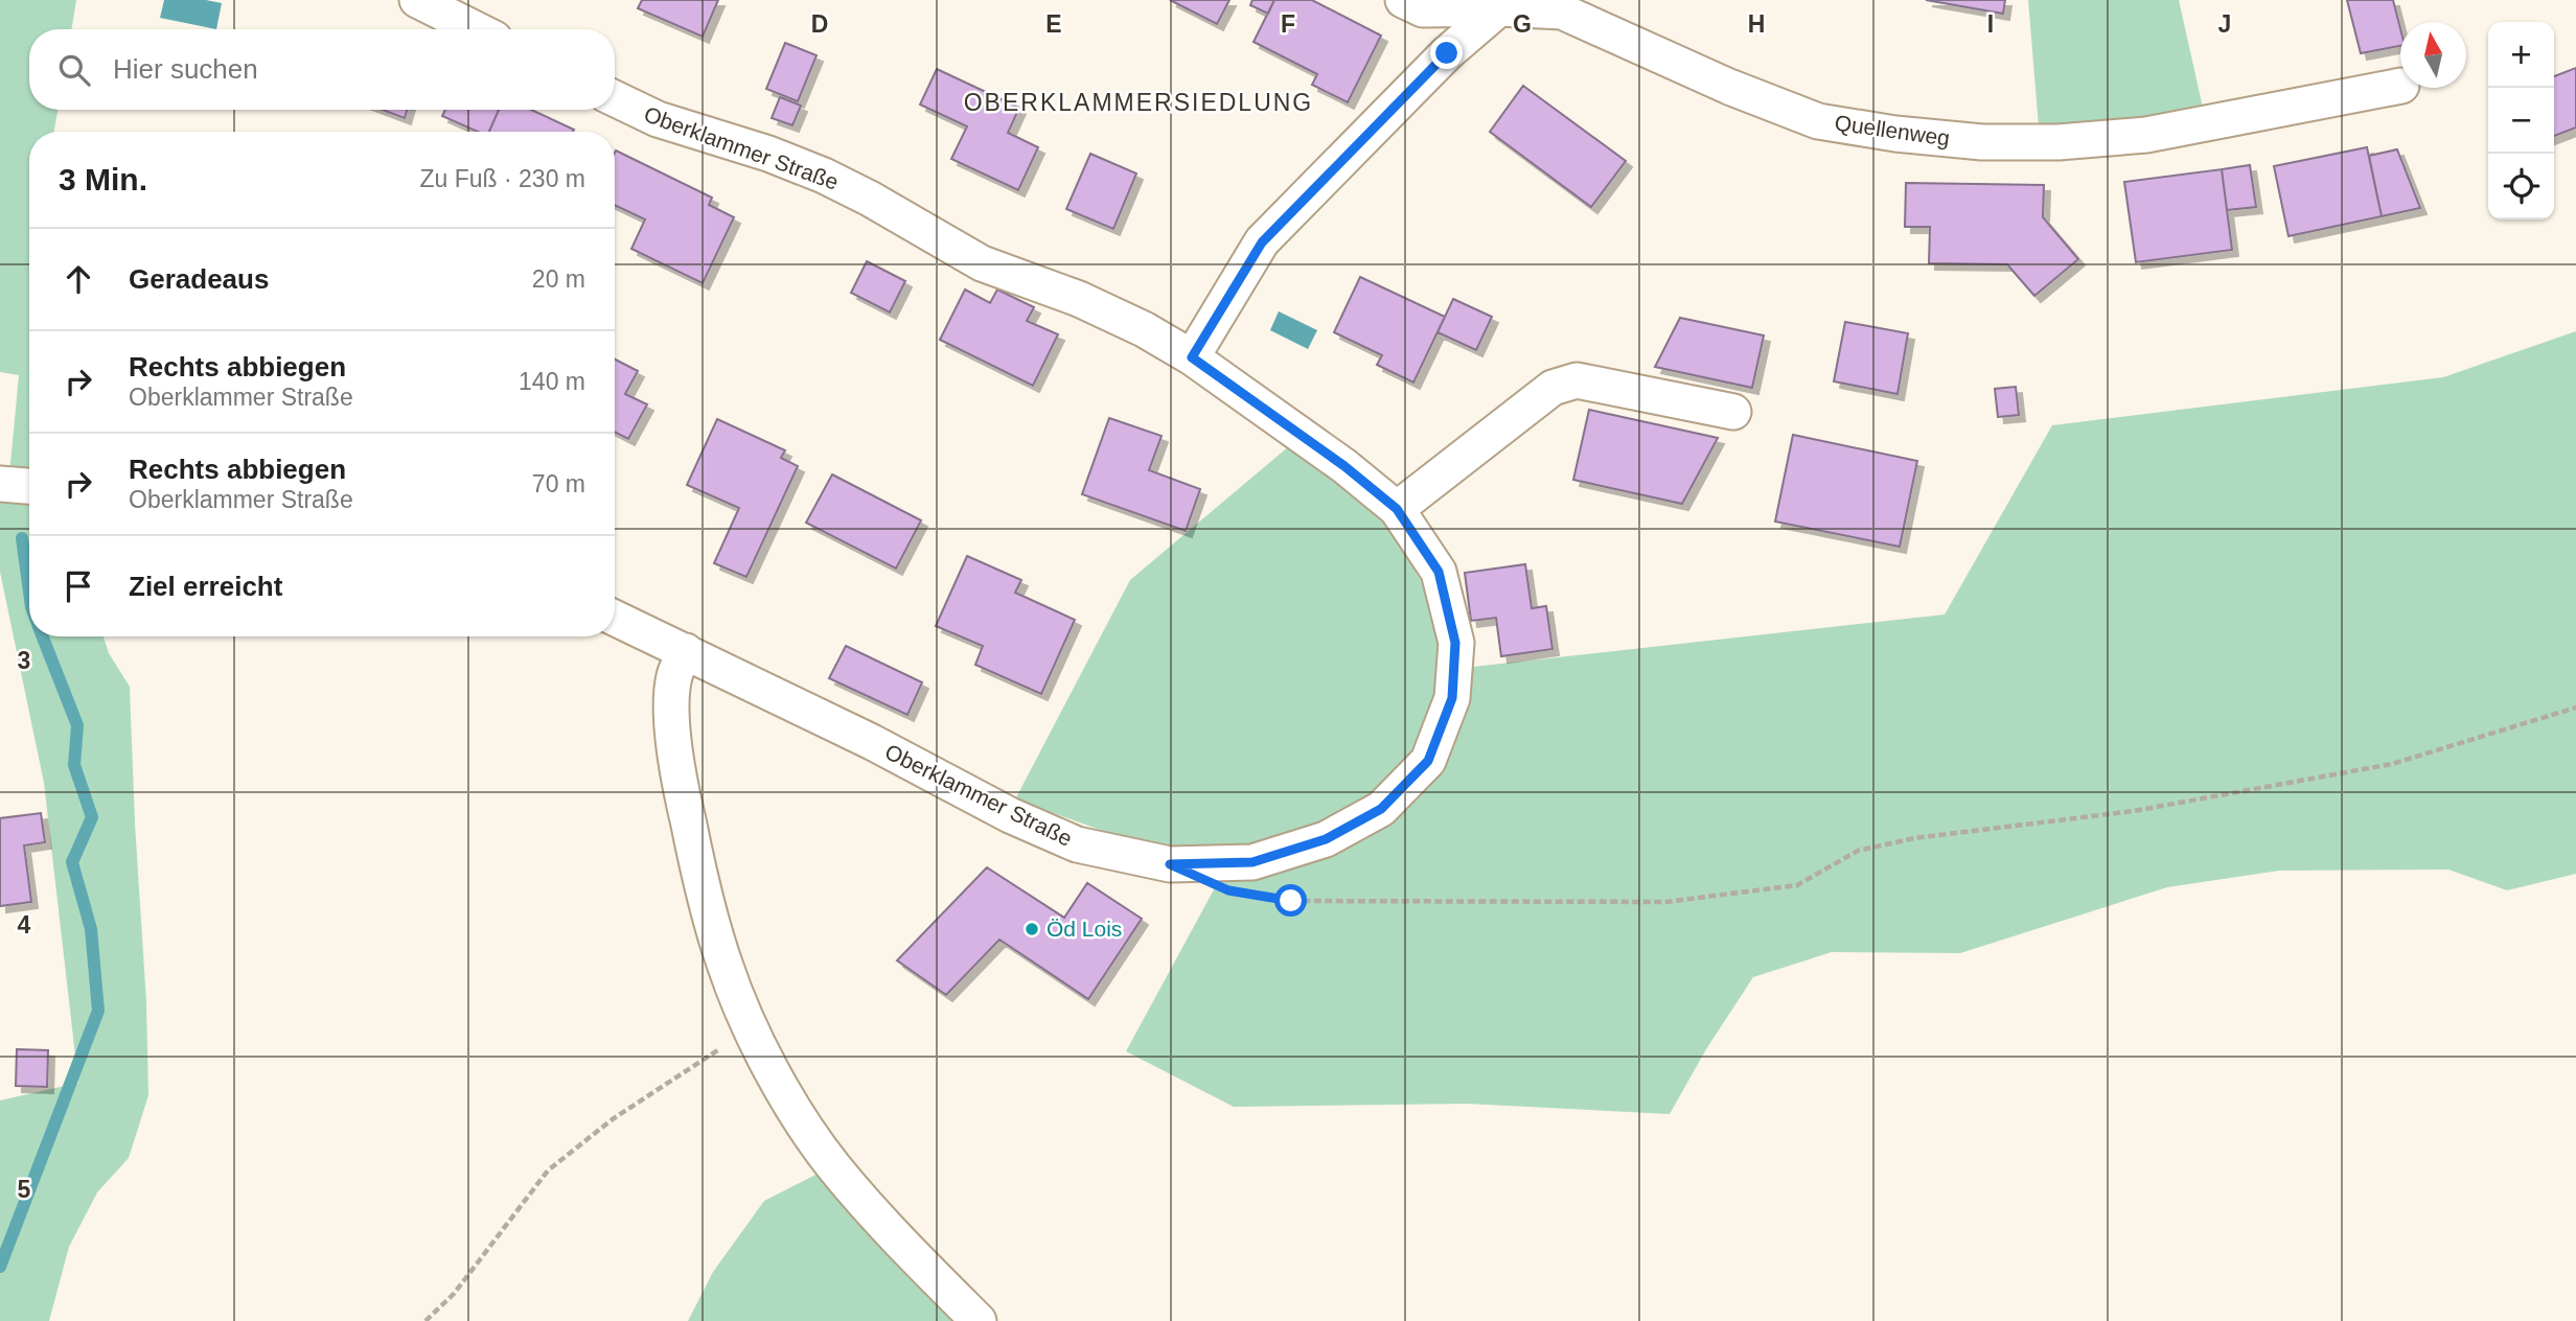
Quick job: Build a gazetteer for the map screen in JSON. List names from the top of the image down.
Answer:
{
  "streets": {
    "street": ["Quellenweg", "Oberklammer Straße"]
  },
  "districts": ["OBERKLAMMERSIEDLUNG"],
  "places": ["Öd Lois"],
  "north": "top",
  "page": {
    "map_buttons": ["+", "−"],
    "search": "Hier suchen",
    "heading": ["3 Min.", "Zu Fuß · 230 m"],
    "list": [
      ["Geradeaus", "20 m"],
      ["Rechts abbiegen", "Oberklammer Straße", "140 m"],
      ["Rechts abbiegen", "Oberklammer Straße", "70 m"],
      "Ziel erreicht"
    ]
  },
  "grid": {
    "columns": [
      "D",
      "E",
      "F",
      "G",
      "H",
      "I",
      "J"
    ],
    "rows": ["3", "4", "5"]
  }
}
